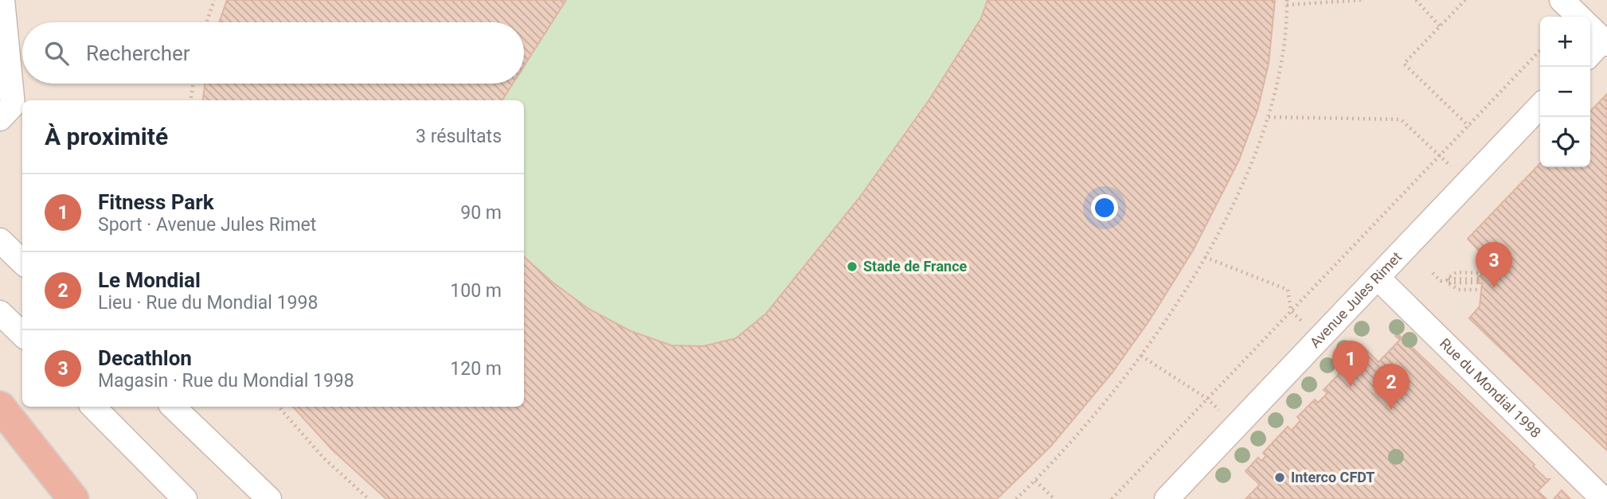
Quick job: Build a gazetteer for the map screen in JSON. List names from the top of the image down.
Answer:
{
  "streets": {
    "street": ["Avenue Jules Rimet", "Rue du Mondial 1998"]
  },
  "crossings": [
    ["Avenue Jules Rimet", "Rue du Mondial 1998"]
  ],
  "places": ["Stade de France", "Interco CFDT"],
  "page": {
    "map_buttons": ["+", "−"],
    "search": "Rechercher",
    "heading": ["À proximité", "3 résultats"],
    "list": [
      {
        "mark": "1",
        "name": "Fitness Park",
        "note": "Sport · Avenue Jules Rimet",
        "value": "90 m"
      },
      {
        "mark": "2",
        "name": "Le Mondial",
        "note": "Lieu · Rue du Mondial 1998",
        "value": "100 m"
      },
      {
        "mark": "3",
        "name": "Decathlon",
        "note": "Magasin · Rue du Mondial 1998",
        "value": "120 m"
      }
    ],
    "pins": ["3", "1", "2"]
  }
}
